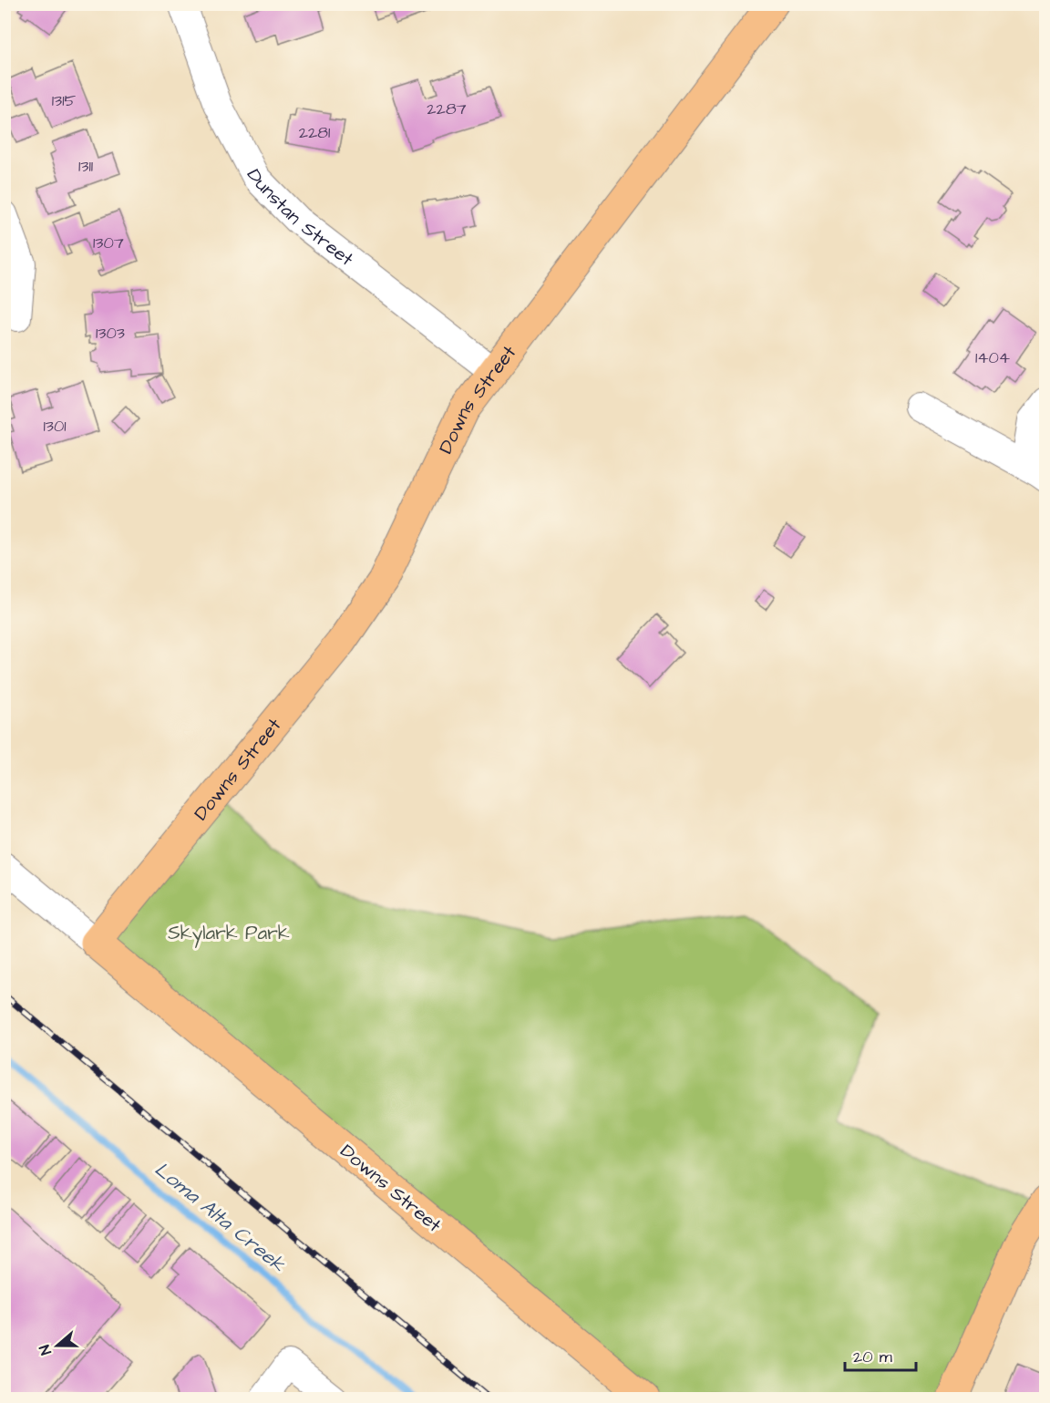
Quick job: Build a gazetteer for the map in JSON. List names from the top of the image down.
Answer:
{
  "streets": {
    "main road": ["Downs Street"],
    "street": ["Dunstan Street"]
  },
  "crossings": [
    ["Dunstan Street", "Downs Street"]
  ],
  "water": ["Loma Alta Creek"],
  "parks": ["Skylark Park"],
  "house_numbers": [
    "1315",
    "2287",
    "2281",
    "1311",
    "1307",
    "1303",
    "1404",
    "1301"
  ],
  "scale_bar": "20 m",
  "north": "left"
}
